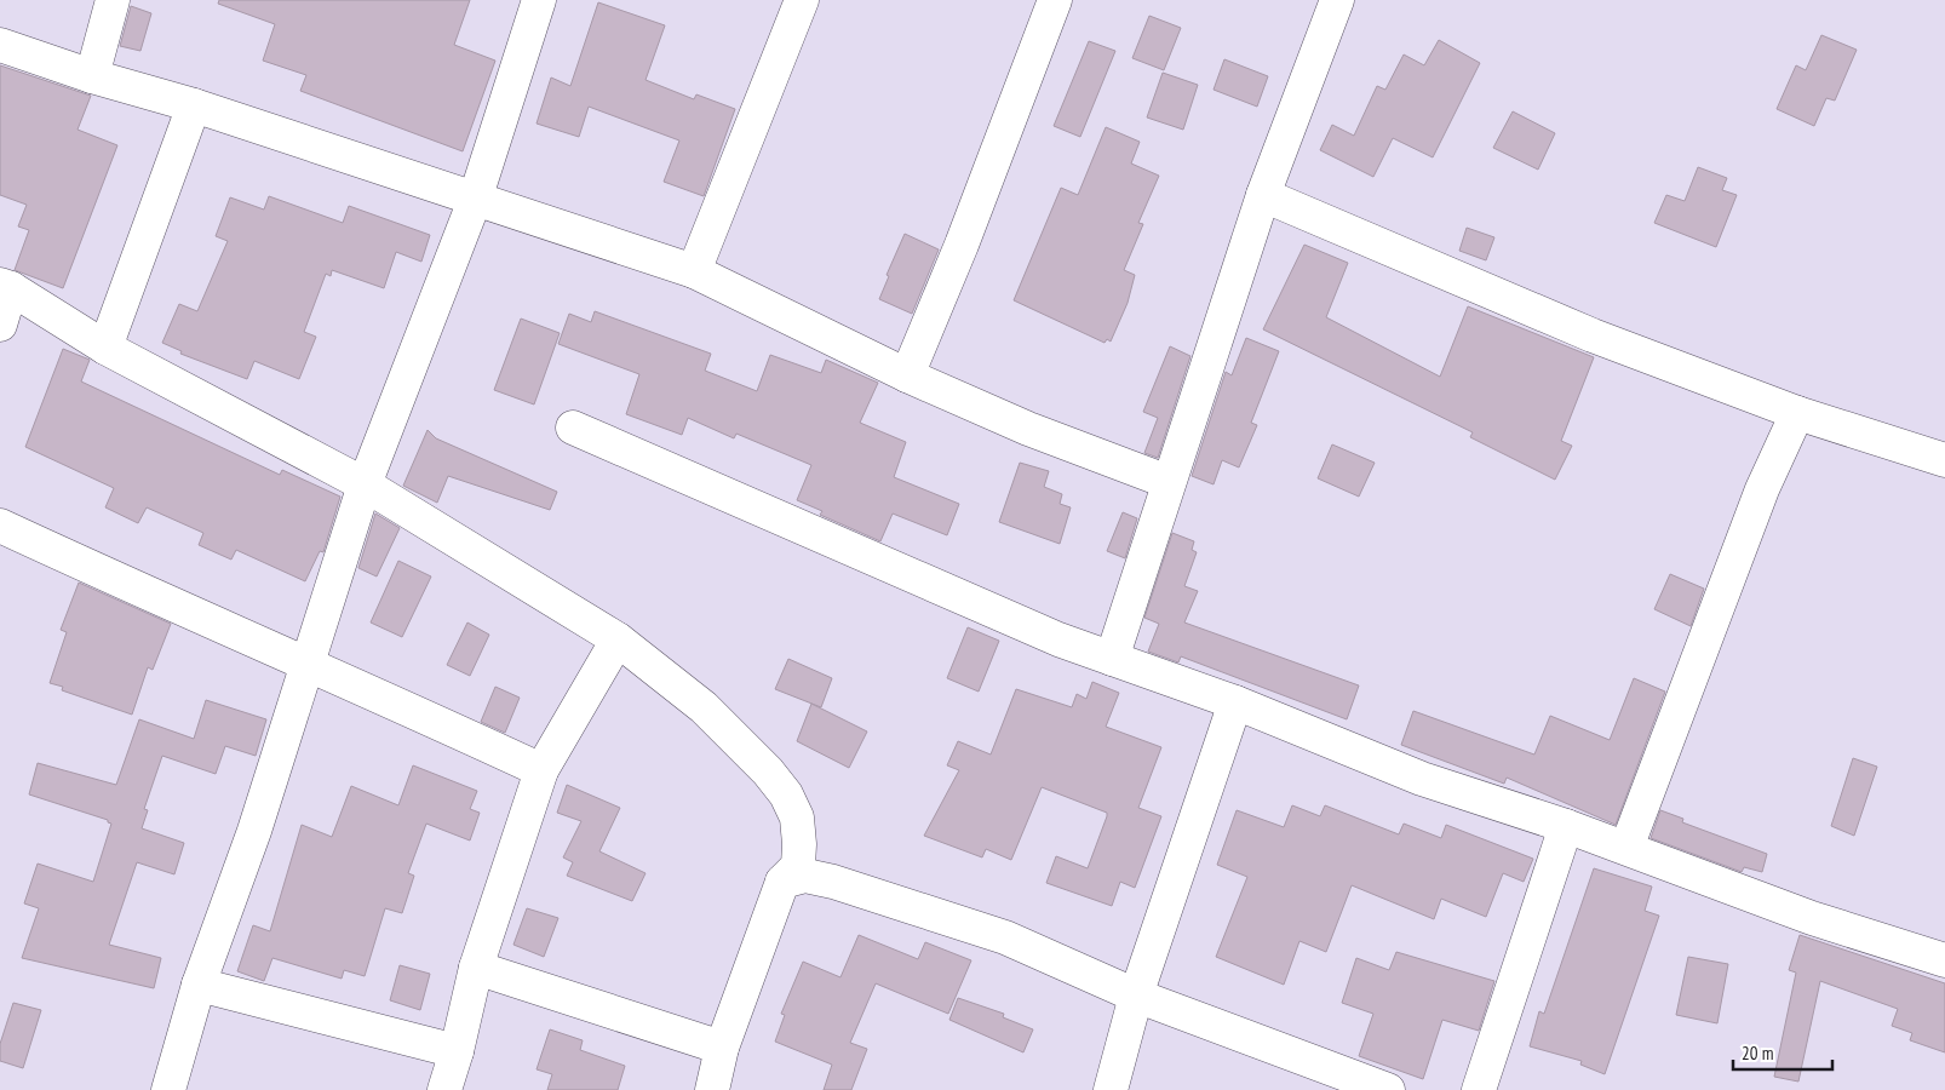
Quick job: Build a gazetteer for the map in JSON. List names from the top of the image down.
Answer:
{
  "scale_bar": "20 m"
}
